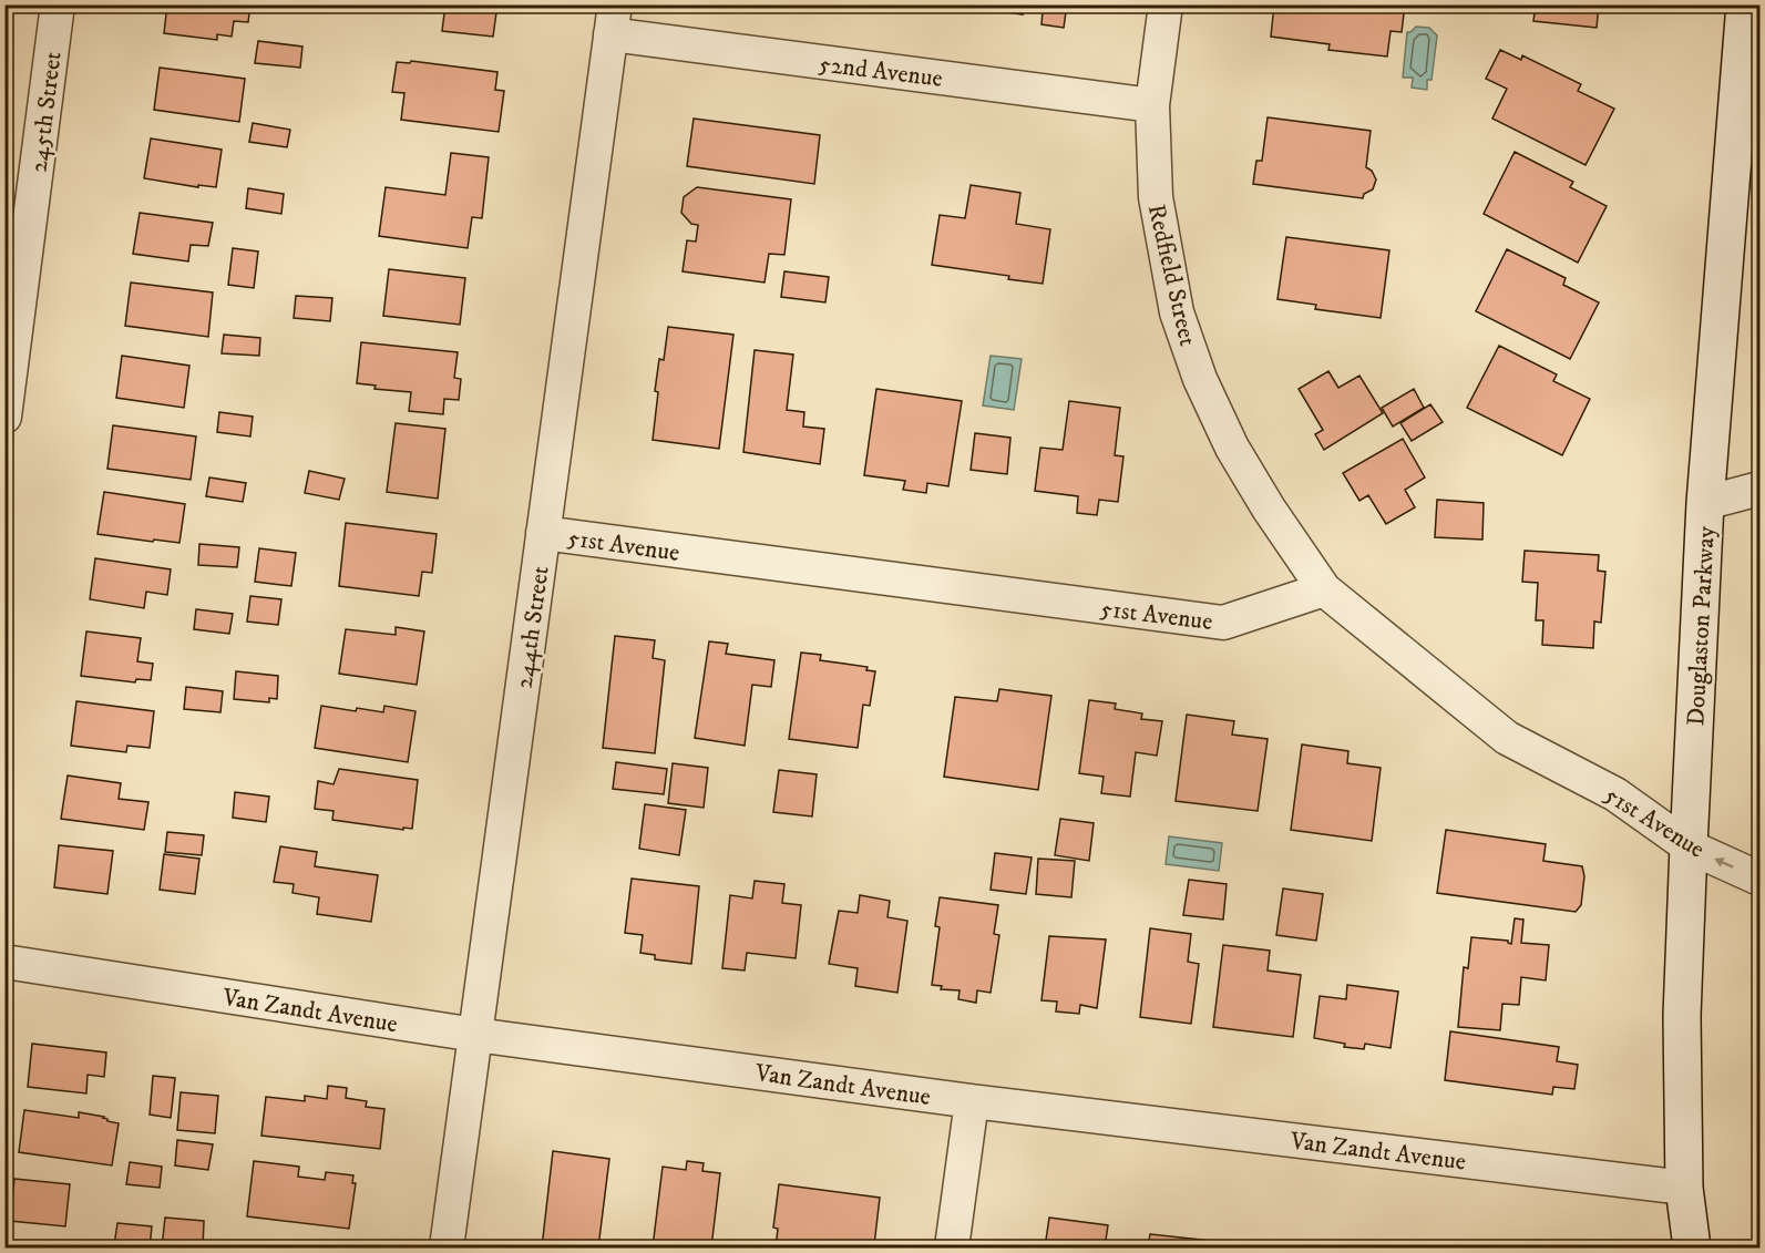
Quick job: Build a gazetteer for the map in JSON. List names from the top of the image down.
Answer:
{
  "streets": {
    "main road": ["Douglaston Parkway"],
    "street": [
      "52nd Avenue",
      "245th Street",
      "Redfield Street",
      "51st Avenue",
      "244th Street",
      "Van Zandt Avenue"
    ]
  },
  "crossings": [
    ["52nd Avenue", "Redfield Street"],
    ["52nd Avenue", "244th Street"],
    ["Redfield Street", "51st Avenue"],
    ["51st Avenue", "Douglaston Parkway"],
    ["51st Avenue", "244th Street"],
    ["Douglaston Parkway", "Van Zandt Avenue"],
    ["244th Street", "Van Zandt Avenue"]
  ]
}
